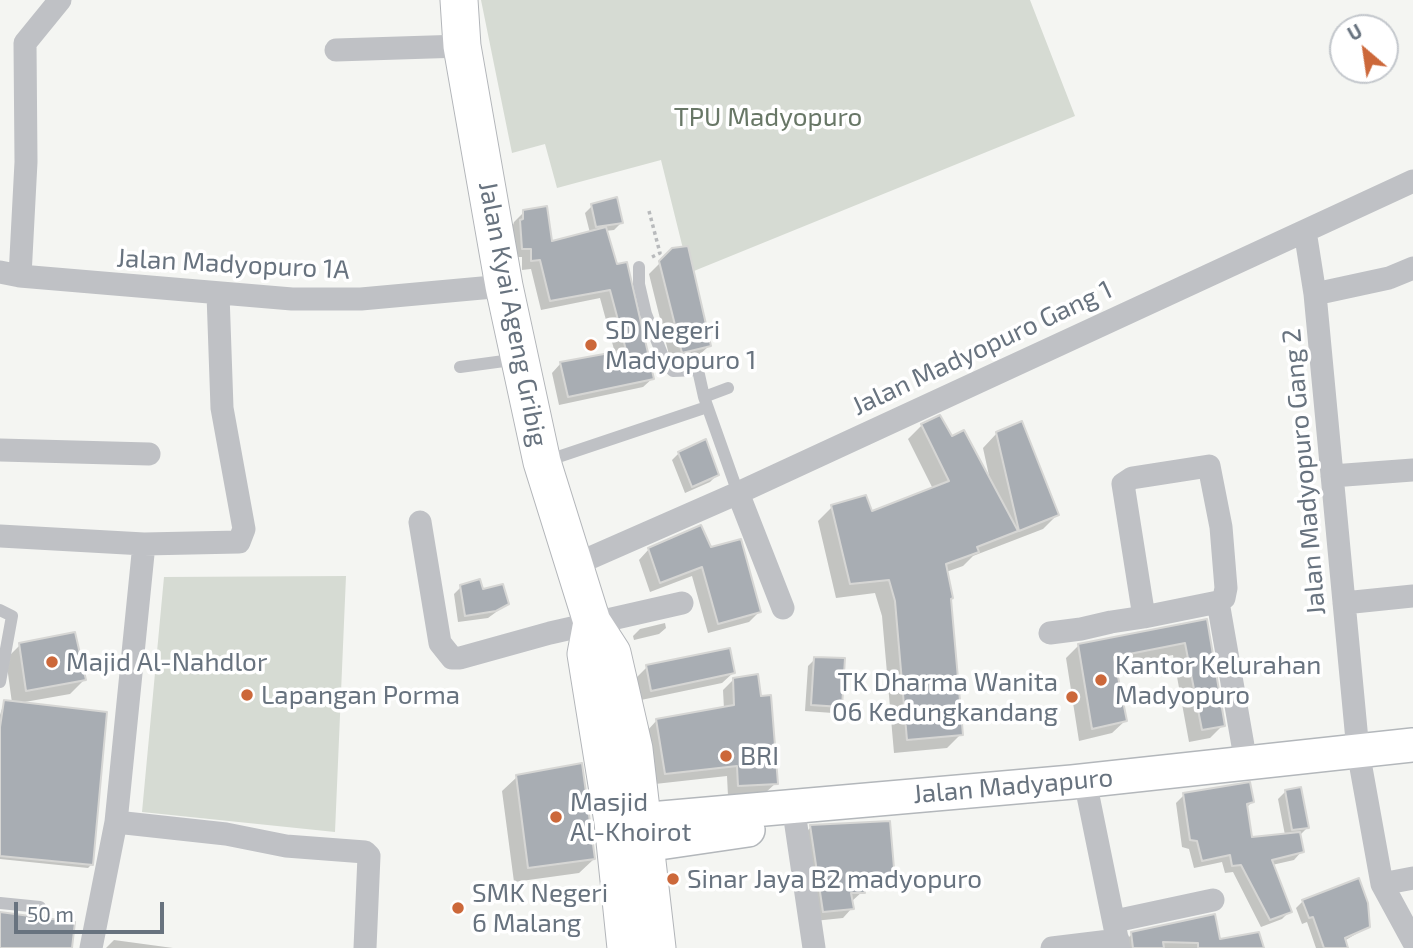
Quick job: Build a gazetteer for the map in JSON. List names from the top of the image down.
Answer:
{
  "streets": {
    "main road": ["Jalan Kyai Ageng Gribig", "Jalan Madyapuro"],
    "street": ["Jalan Madyopuro 1A", "Jalan Madyopuro Gang 1", "Jalan Madyopuro Gang 2"]
  },
  "crossings": [
    ["Jalan Madyopuro 1A", "Jalan Kyai Ageng Gribig"],
    ["Jalan Kyai Ageng Gribig", "Jalan Madyopuro Gang 1"],
    ["Jalan Kyai Ageng Gribig", "Jalan Madyapuro"],
    ["Jalan Madyopuro Gang 1", "Jalan Madyopuro Gang 2"],
    ["Jalan Madyopuro Gang 2", "Jalan Madyapuro"]
  ],
  "parks": ["TPU Madyopuro"],
  "places": [
    "SD Negeri Madyopuro 1",
    "Majid Al-Nahdlor",
    "Kantor Kelurahan Madyopuro",
    "Lapangan Porma",
    "TK Dharma Wanita 06 Kedungkandang",
    "BRI",
    "Masjid Al-Khoirot",
    "Sinar Jaya B2 madyopuro",
    "SMK Negeri 6 Malang"
  ],
  "scale_bar": "50 m",
  "north": "top left"
}
